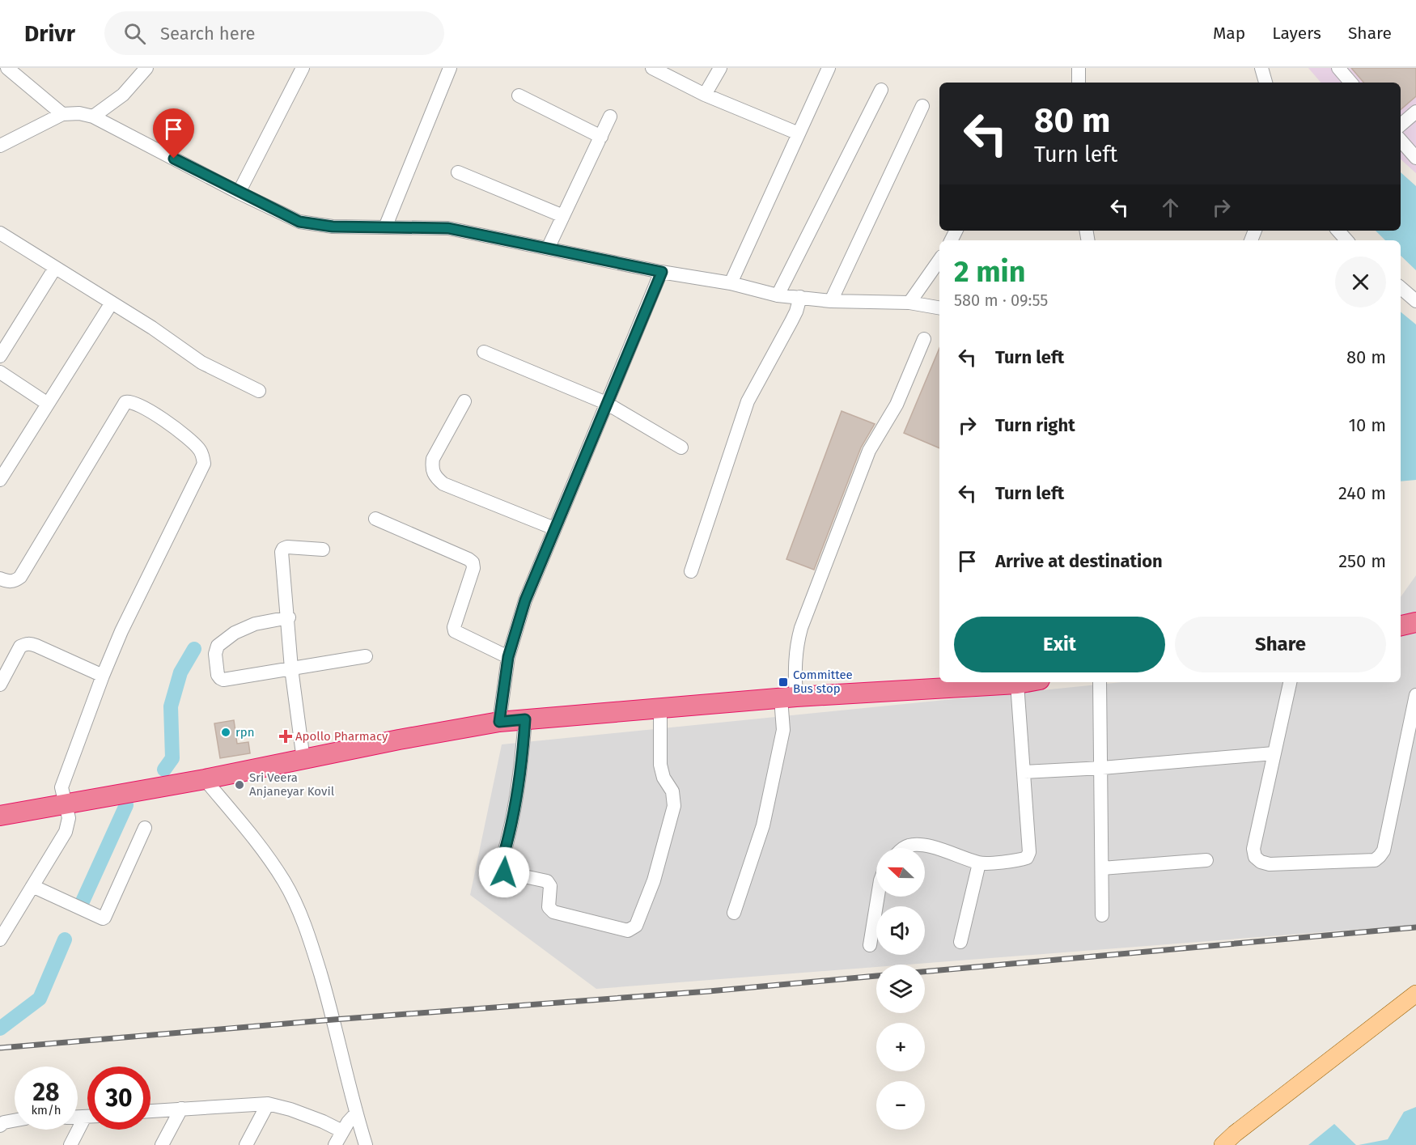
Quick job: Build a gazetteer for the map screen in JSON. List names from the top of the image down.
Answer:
{
  "places": {
    "transit": ["Committee Bus stop"],
    "other": ["rpn", "Sri Veera Anjaneyar Kovil"],
    "health": ["Apollo Pharmacy"]
  },
  "north": "left",
  "page": {
    "header": "Drivr",
    "search": "Search here",
    "nav": ["Map", "Layers", "Share"],
    "turn": ["80 m", "Turn left"],
    "heading": ["2 min", "580 m · 09:55"],
    "list": [
      {
        "name": "Turn left",
        "value": "80 m"
      },
      {
        "name": "Turn right",
        "value": "10 m"
      },
      {
        "name": "Turn left",
        "value": "240 m"
      },
      {
        "name": "Arrive at destination",
        "value": "250 m"
      }
    ],
    "buttons": ["Exit", "Share"],
    "map_buttons": ["+", "−"],
    "speed": "28 km/h",
    "limit": "30"
  }
}
